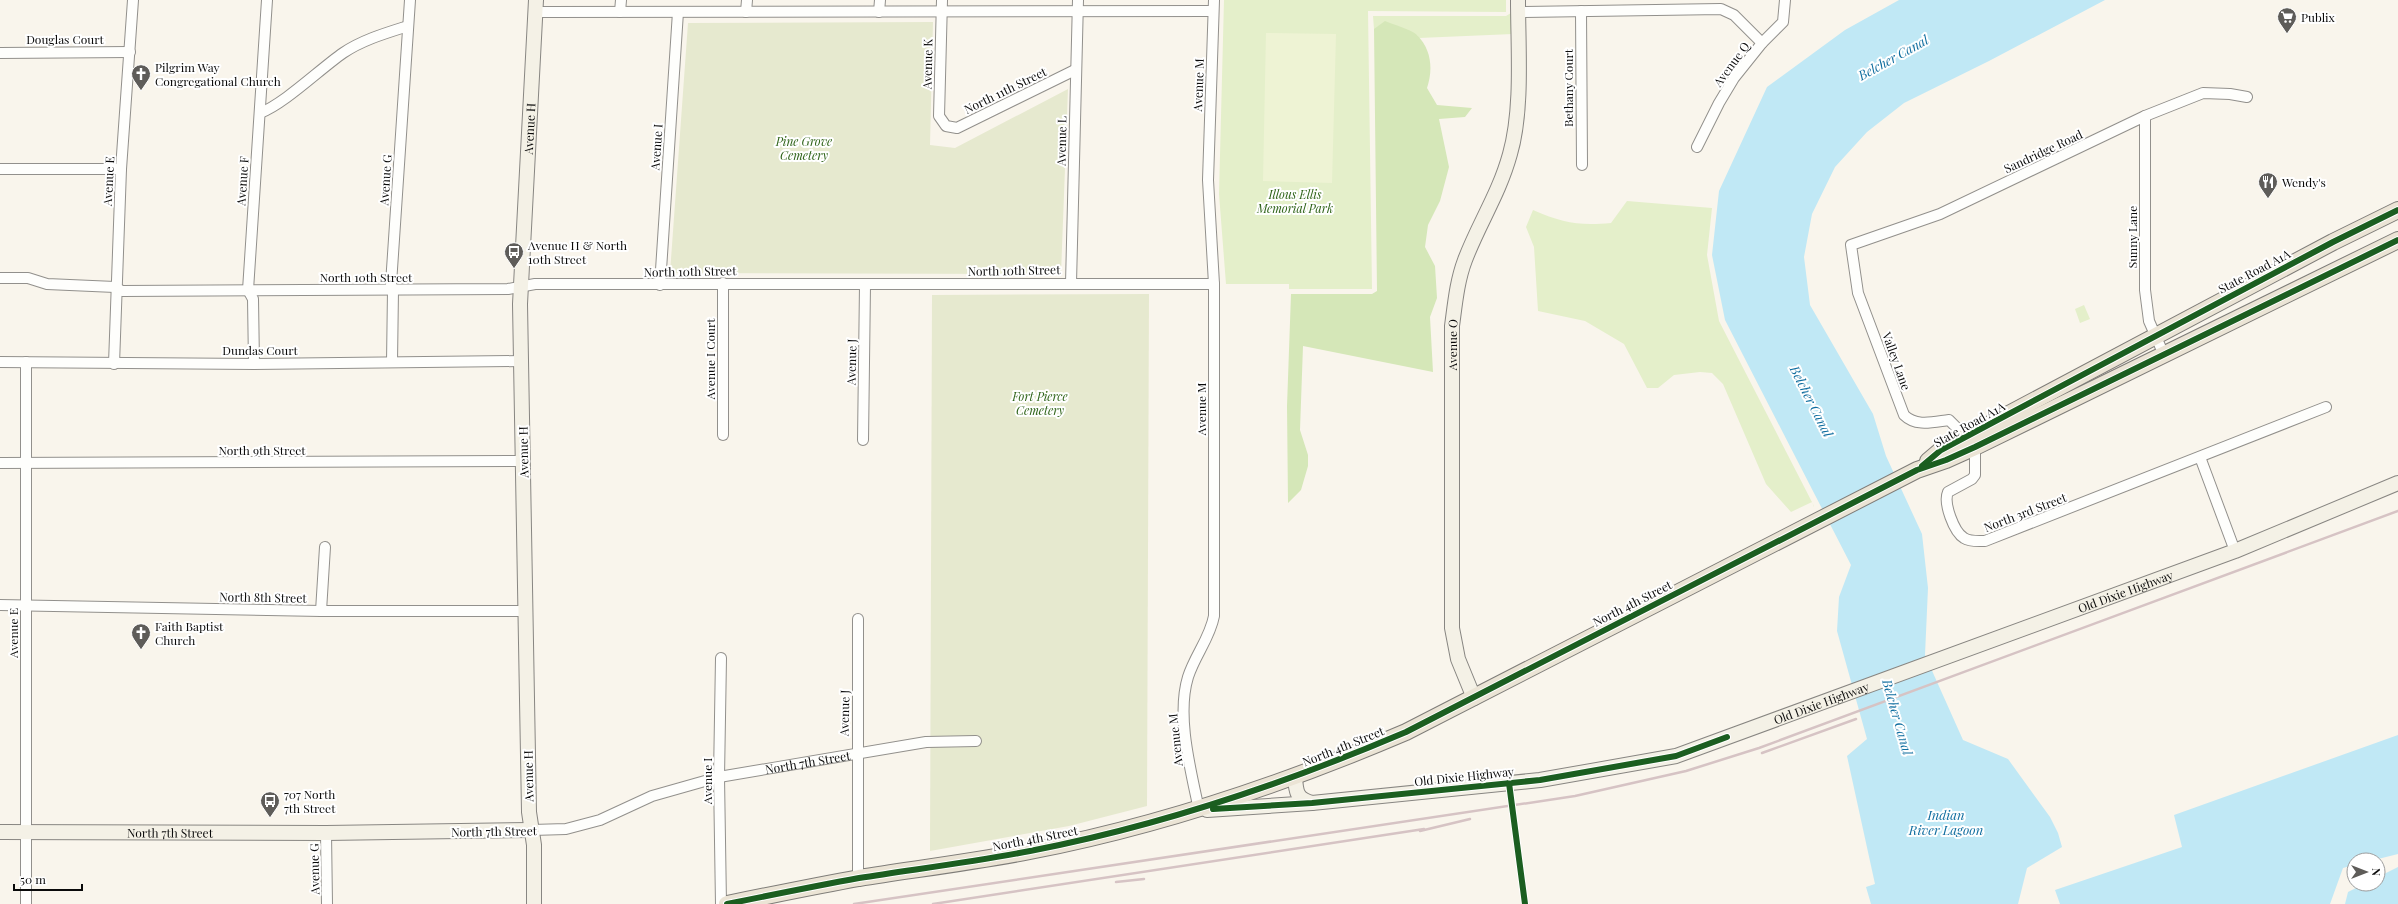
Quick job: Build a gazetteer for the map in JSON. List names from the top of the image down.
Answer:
{
  "streets": {
    "main road": ["State Road A1A", "North 4th Street"],
    "street": [
      "Douglas Court",
      "Avenue K",
      "Avenue Q",
      "Avenue M",
      "Bethany Court",
      "North 11th Street",
      "Avenue H",
      "Avenue L",
      "Avenue I",
      "Sandridge Road",
      "Avenue G",
      "Avenue E",
      "Avenue F",
      "Sunny Lane",
      "North 10th Street",
      "Avenue O",
      "Dundas Court",
      "Avenue I Court",
      "Valley Lane",
      "Avenue J",
      "North 9th Street",
      "North 3rd Street",
      "Old Dixie Highway",
      "North 8th Street",
      "North 7th Street"
    ]
  },
  "crossings": [
    ["Douglas Court", "Avenue E"],
    ["Avenue K", "North 11th Street"],
    ["Avenue M", "North 10th Street"],
    ["Avenue M", "Old Dixie Highway"],
    ["Avenue M", "North 4th Street"],
    ["North 11th Street", "Avenue L"],
    ["Avenue H", "North 10th Street"],
    ["Avenue H", "Dundas Court"],
    ["Avenue H", "North 9th Street"],
    ["Avenue H", "North 8th Street"],
    ["Avenue H", "North 7th Street"],
    ["Avenue L", "North 10th Street"],
    ["Avenue I", "North 10th Street"],
    ["Avenue I", "North 7th Street"],
    ["Sandridge Road", "Sunny Lane"],
    ["Sandridge Road", "Valley Lane"],
    ["Avenue G", "North 10th Street"],
    ["Avenue G", "Dundas Court"],
    ["Avenue G", "North 7th Street"],
    ["Avenue E", "North 10th Street"],
    ["Avenue E", "Dundas Court"],
    ["Avenue E", "North 9th Street"],
    ["Avenue E", "North 8th Street"],
    ["Avenue E", "North 7th Street"],
    ["Avenue F", "North 10th Street"],
    ["Avenue F", "Dundas Court"],
    ["Sunny Lane", "State Road A1A"],
    ["North 10th Street", "Avenue I Court"],
    ["North 10th Street", "Avenue J"],
    ["State Road A1A", "Valley Lane"],
    ["State Road A1A", "North 3rd Street"],
    ["State Road A1A", "North 4th Street"],
    ["Avenue O", "North 4th Street"],
    ["Valley Lane", "North 3rd Street"],
    ["Avenue J", "North 4th Street"],
    ["Avenue J", "North 7th Street"],
    ["Old Dixie Highway", "North 4th Street"]
  ],
  "water": ["Belcher Canal", "Indian River Lagoon"],
  "parks": ["Pine Grove Cemetery", "Illous Ellis Memorial Park", "Fort Pierce Cemetery"],
  "places": {
    "supermarket": ["Publix"],
    "church": ["Pilgrim Way Congregational Church", "Faith Baptist Church"],
    "restaurant": ["Wendy's"],
    "bus stop": ["Avenue H & North 10th Street", "707 North 7th Street"]
  },
  "scale_bar": "50 m",
  "north": "right"
}
